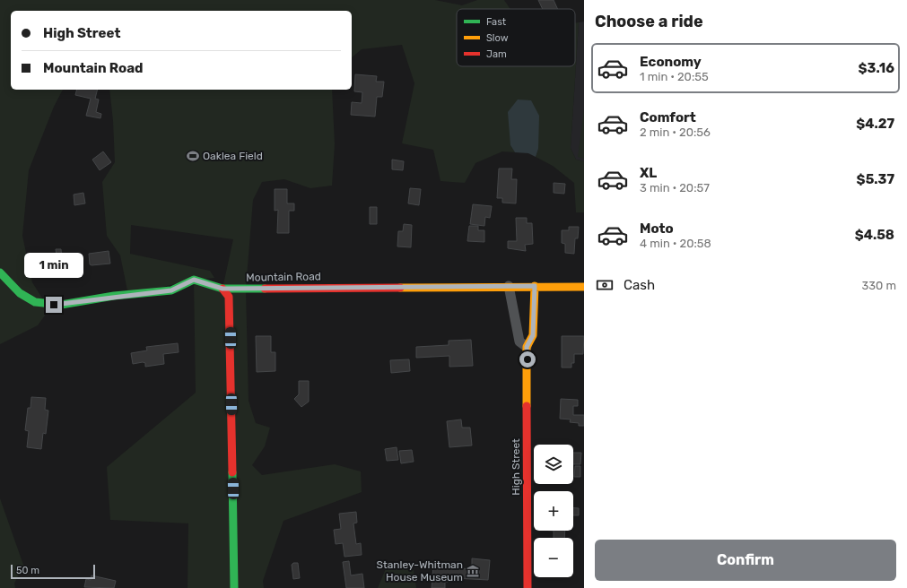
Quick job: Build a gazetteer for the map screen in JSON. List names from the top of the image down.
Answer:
{
  "streets": {
    "street": ["Mountain Road", "High Street"]
  },
  "crossings": [
    ["Mountain Road", "High Street"]
  ],
  "places": {
    "sports": ["Oaklea Field"],
    "museum": ["Stanley-Whitman House Museum"]
  },
  "legend": ["Fast", "Slow", "Jam"],
  "scale_bar": "50 m",
  "page": {
    "heading": "Choose a ride",
    "banner": ["High Street", "Mountain Road"],
    "list": [
      {
        "name": "Economy",
        "note": "1 min · 20:55",
        "value": "$3.16"
      },
      {
        "name": "Comfort",
        "note": "2 min · 20:56",
        "value": "$4.27"
      },
      {
        "name": "XL",
        "note": "3 min · 20:57",
        "value": "$5.37"
      },
      {
        "name": "Moto",
        "note": "4 min · 20:58",
        "value": "$4.58"
      }
    ],
    "bubble": "1 min",
    "pay": ["Cash", "330 m"],
    "map_buttons": ["+", "−"],
    "buttons": "Confirm",
    "scale": "50 m"
  }
}
